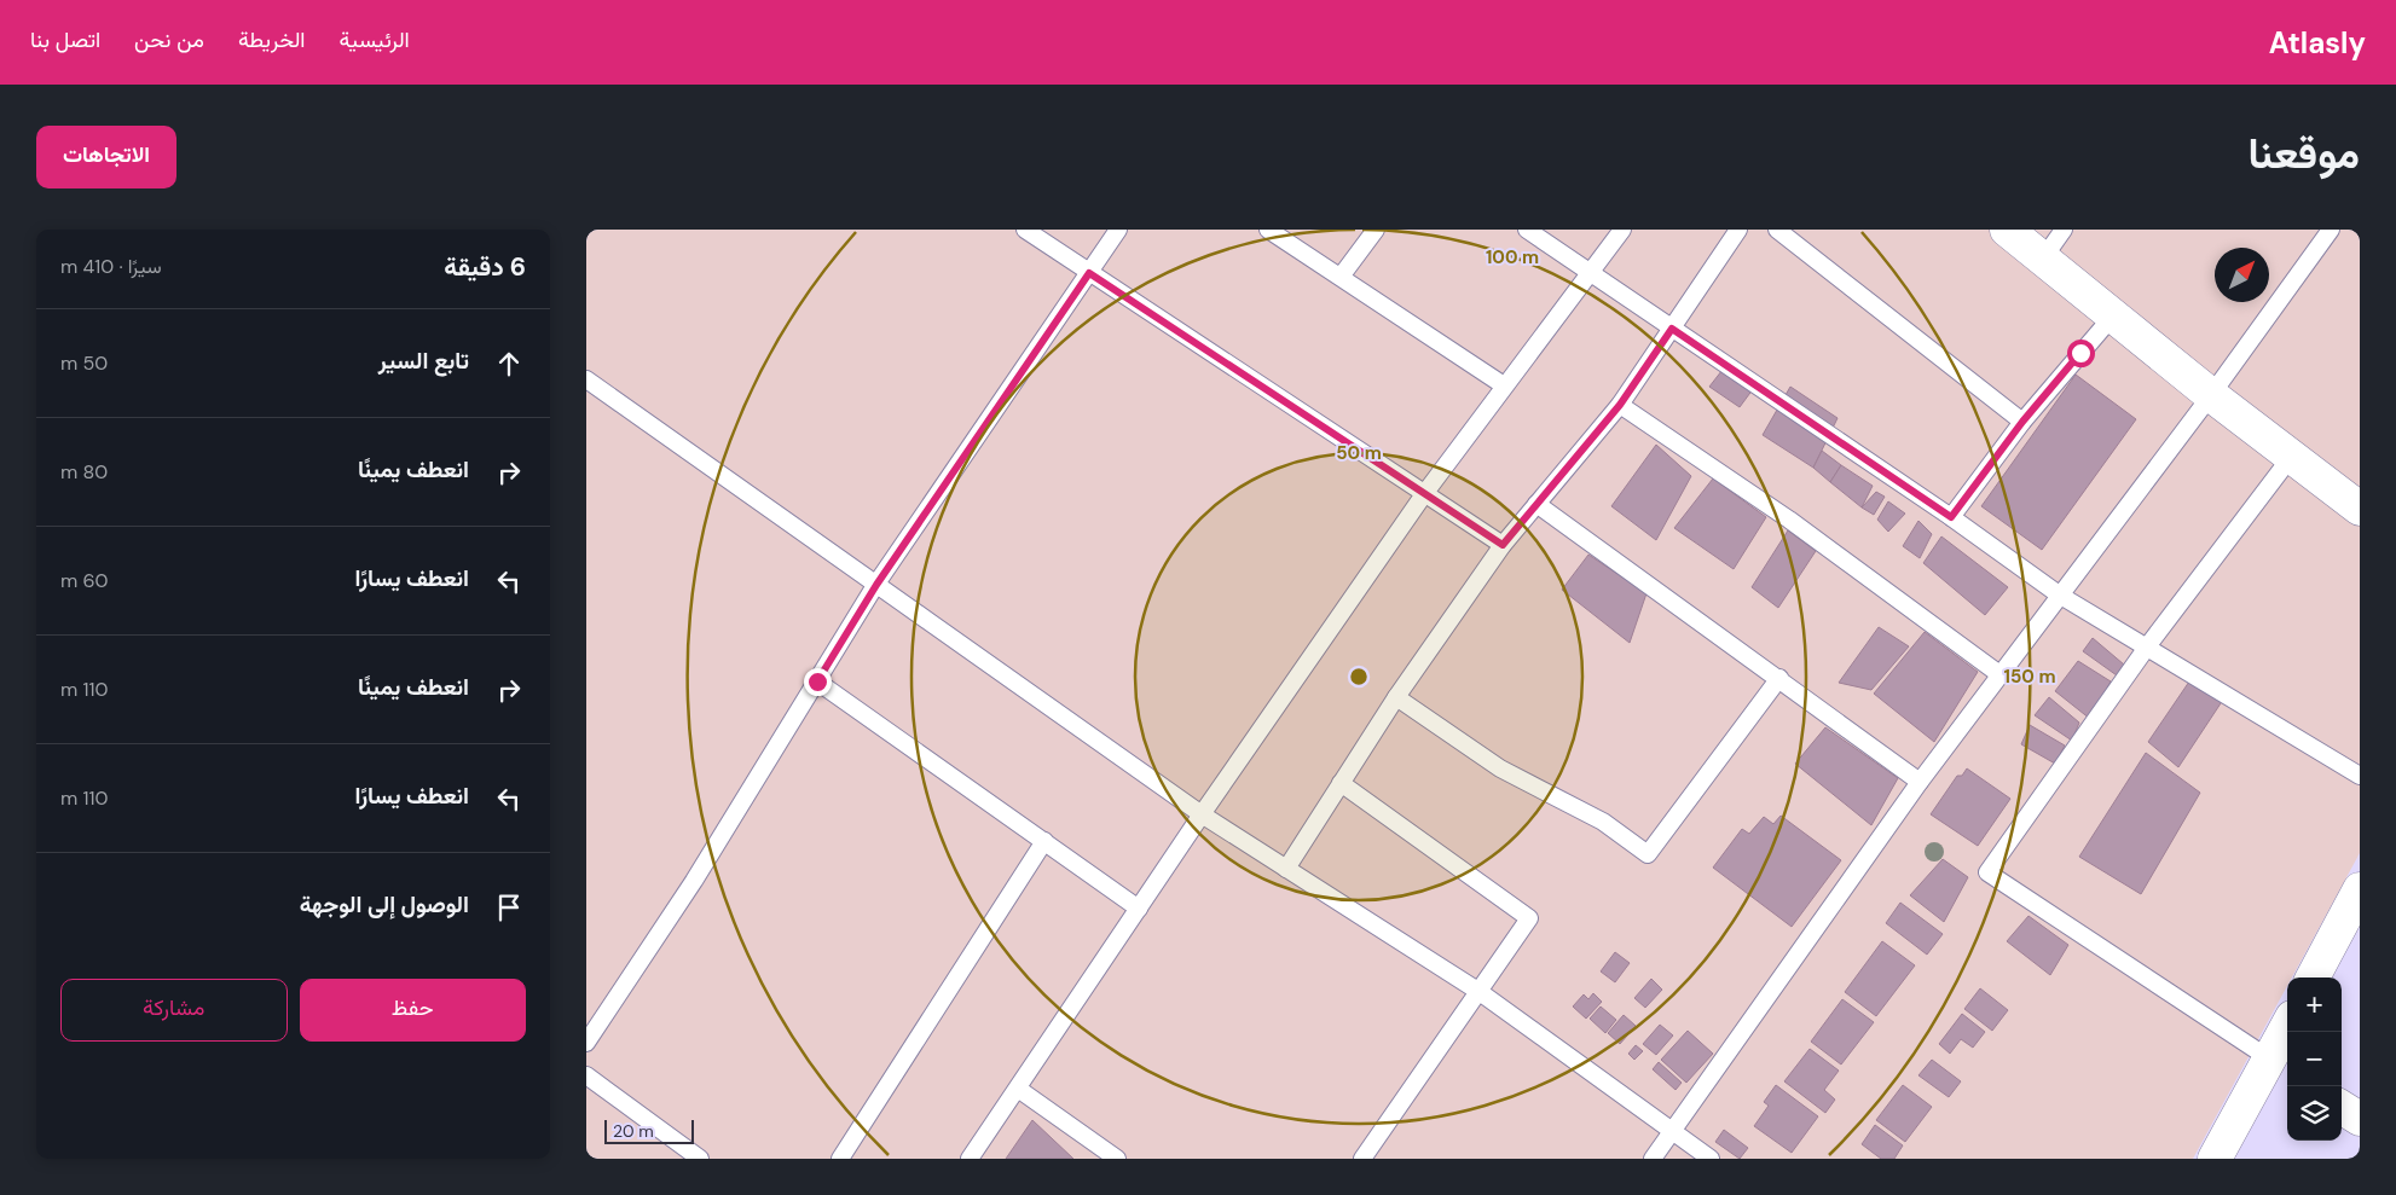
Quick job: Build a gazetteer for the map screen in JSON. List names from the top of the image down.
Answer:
{
  "scale_bar": "20 m",
  "north": "top right",
  "page": {
    "header": "Atlasly",
    "nav": [
      "الرئيسية",
      "الخريطة",
      "من نحن",
      "اتصل بنا"
    ],
    "title": "موقعنا",
    "buttons": [
      "الاتجاهات",
      ["حفظ", "مشاركة"]
    ],
    "heading": ["6 دقيقة", "سيرًا · 410 m"],
    "list": [
      ["تابع السير", "50 m"],
      ["انعطف يمينًا", "80 m"],
      ["انعطف يسارًا", "60 m"],
      ["انعطف يمينًا", "110 m"],
      ["انعطف يسارًا", "110 m"],
      "الوصول إلى الوجهة"
    ],
    "map_buttons": ["+", "−"],
    "scale": "20 m"
  },
  "rings": ["100 m", "50 m", "150 m"]
}
